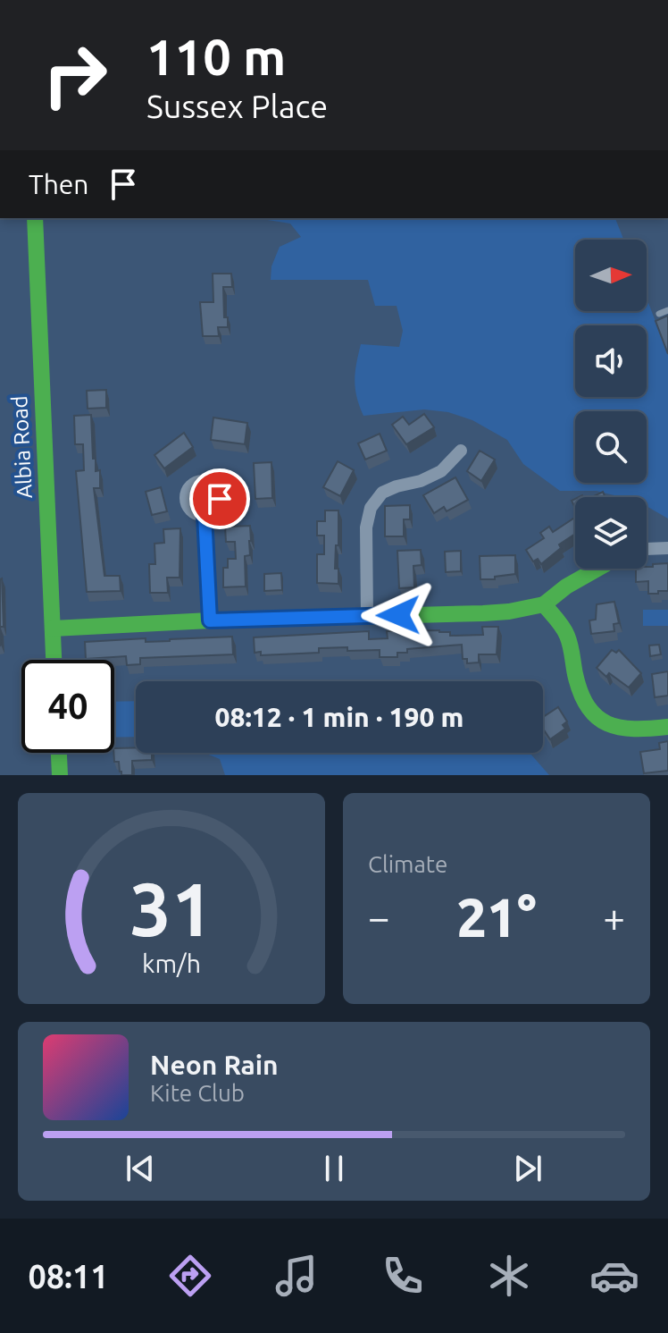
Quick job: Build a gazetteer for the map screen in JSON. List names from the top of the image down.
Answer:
{
  "streets": {
    "street": ["Albia Road"]
  },
  "north": "right",
  "page": {
    "turn": ["110 m", "Sussex Place"],
    "then": "Then",
    "limit": "40",
    "trip": "08:12 · 1 min · 190 m",
    "tile": "Climate",
    "heat": ["−", "21°", "+"],
    "song": ["Neon Rain", "Kite Club"],
    "tabs": "08:11",
    "gauge": ["31", "km/h"]
  }
}
